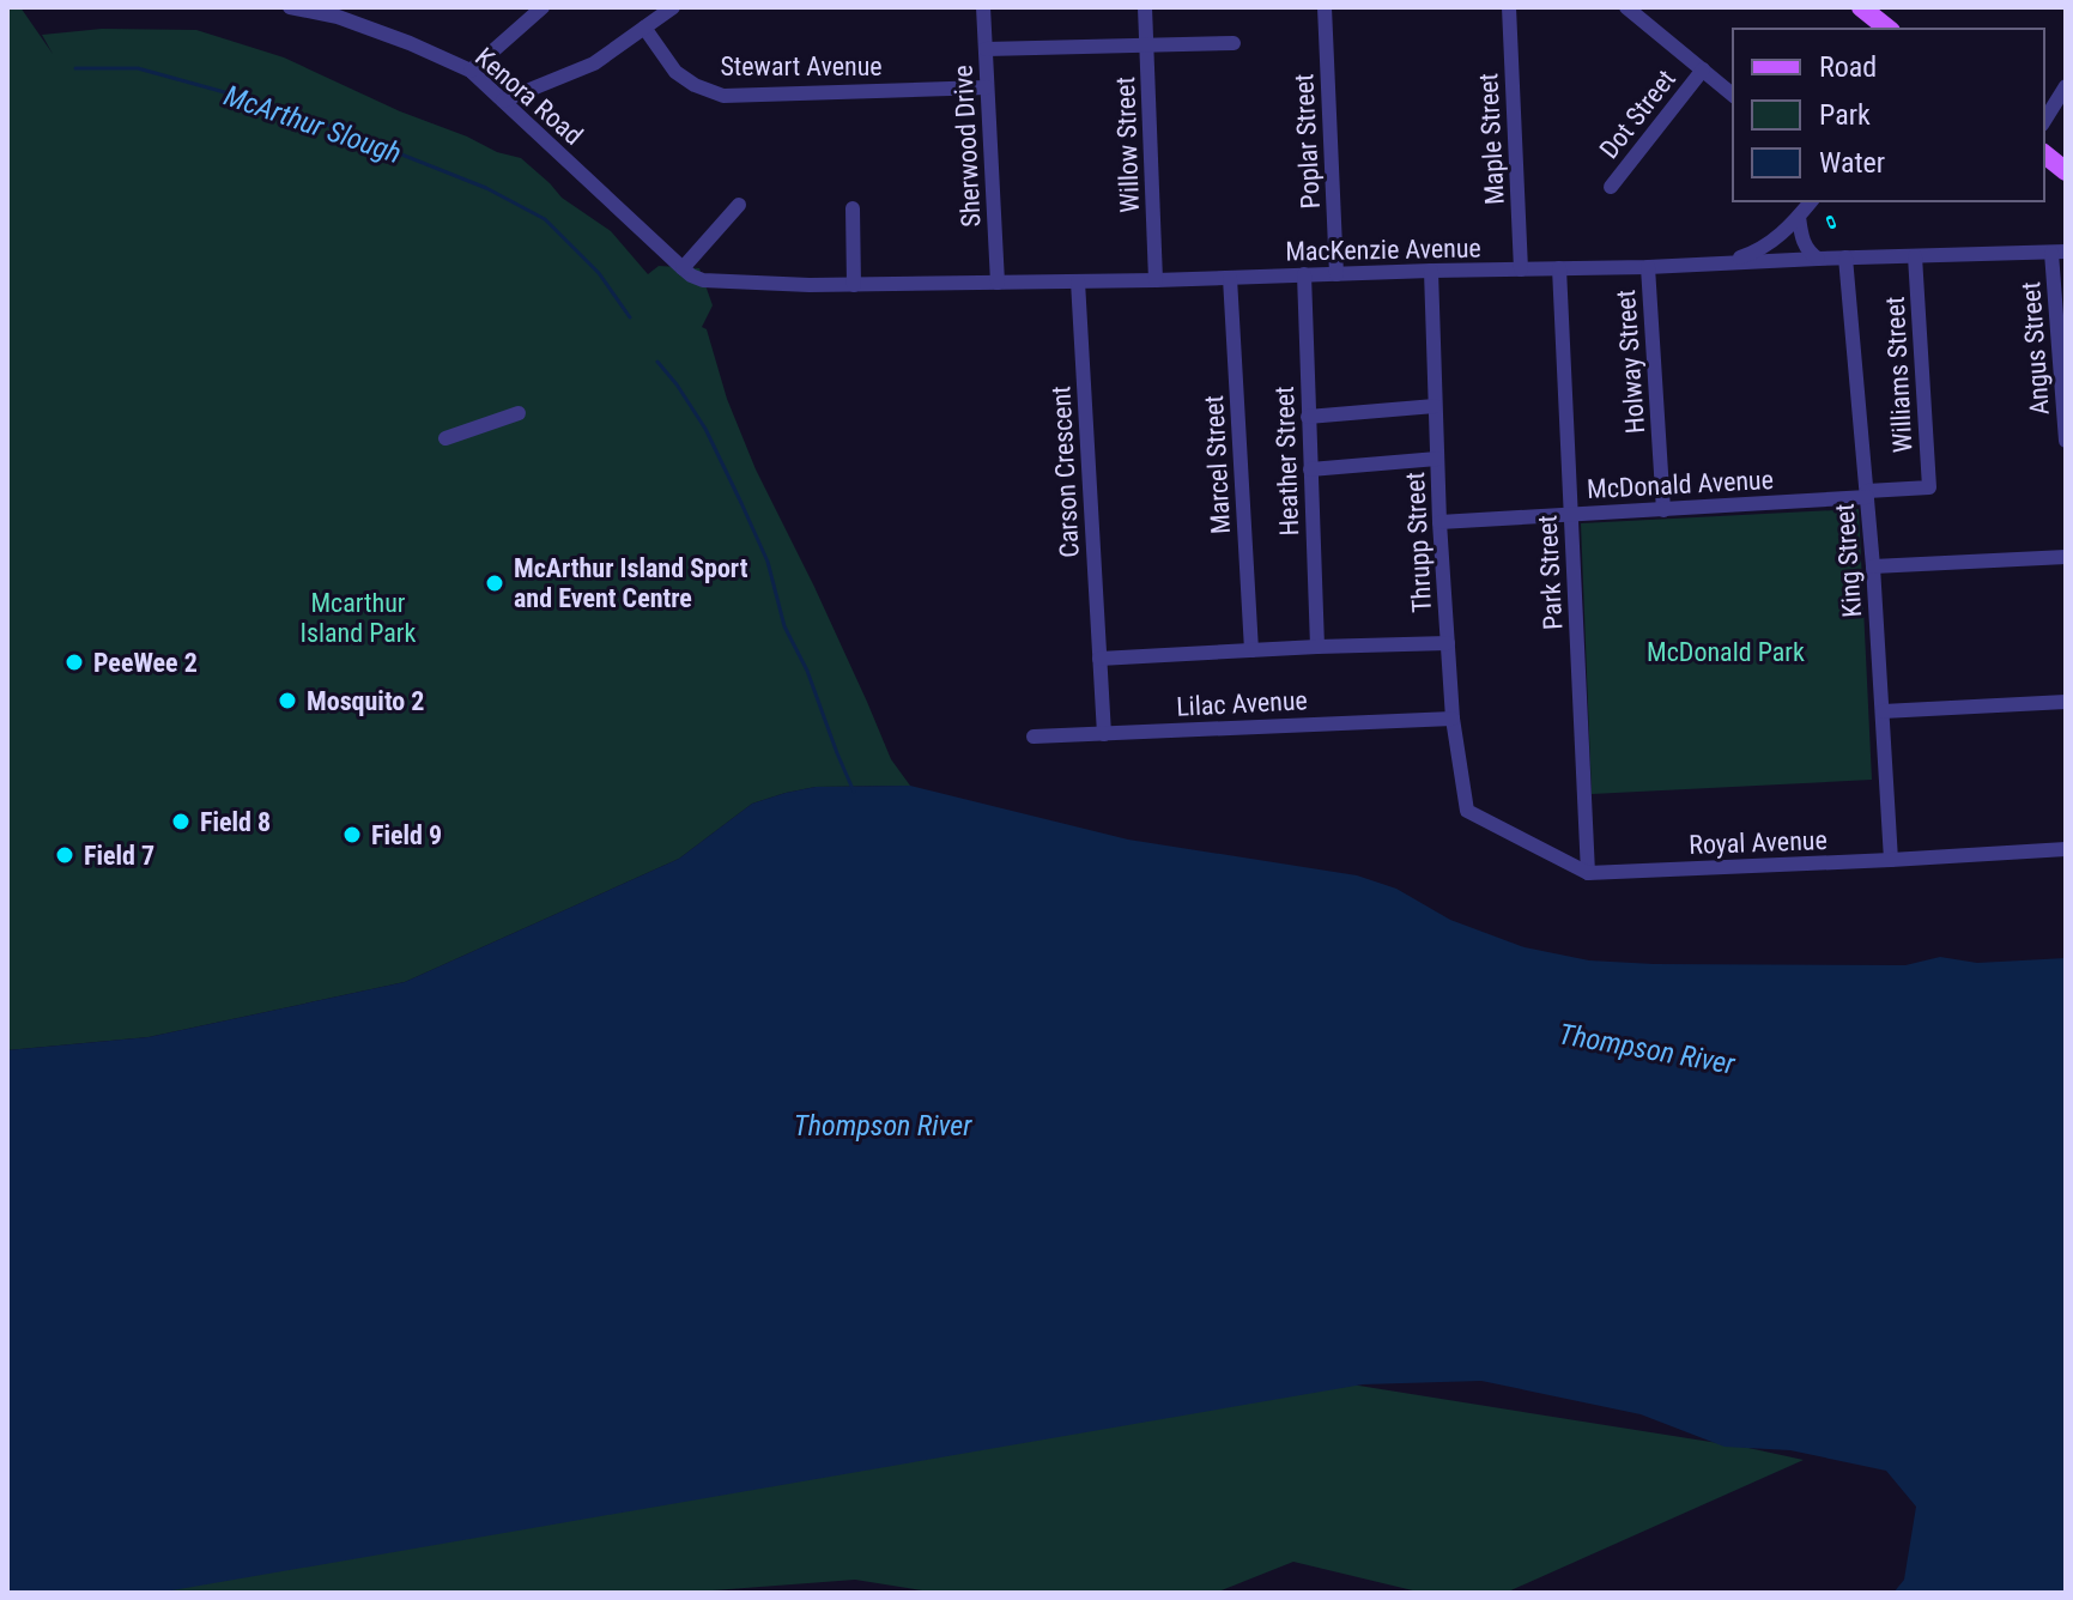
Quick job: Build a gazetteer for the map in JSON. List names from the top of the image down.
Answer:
{
  "streets": {
    "street": [
      "Stewart Avenue",
      "Kenora Road",
      "Dot Street",
      "Maple Street",
      "Poplar Street",
      "Willow Street",
      "Sherwood Drive",
      "MacKenzie Avenue",
      "Angus Street",
      "Holway Street",
      "Williams Street",
      "Heather Street",
      "Marcel Street",
      "Carson Crescent",
      "McDonald Avenue",
      "Thrupp Street",
      "King Street",
      "Park Street",
      "Lilac Avenue",
      "Royal Avenue"
    ]
  },
  "crossings": [
    ["Stewart Avenue", "Sherwood Drive"],
    ["Kenora Road", "MacKenzie Avenue"],
    ["Maple Street", "MacKenzie Avenue"],
    ["Poplar Street", "MacKenzie Avenue"],
    ["Willow Street", "MacKenzie Avenue"],
    ["Sherwood Drive", "MacKenzie Avenue"],
    ["MacKenzie Avenue", "Angus Street"],
    ["MacKenzie Avenue", "Holway Street"],
    ["MacKenzie Avenue", "Williams Street"],
    ["MacKenzie Avenue", "Heather Street"],
    ["MacKenzie Avenue", "Marcel Street"],
    ["MacKenzie Avenue", "Carson Crescent"],
    ["MacKenzie Avenue", "Thrupp Street"],
    ["MacKenzie Avenue", "King Street"],
    ["MacKenzie Avenue", "Park Street"],
    ["Holway Street", "McDonald Avenue"],
    ["Williams Street", "McDonald Avenue"],
    ["Williams Street", "King Street"],
    ["Carson Crescent", "Lilac Avenue"],
    ["McDonald Avenue", "Thrupp Street"],
    ["McDonald Avenue", "King Street"],
    ["McDonald Avenue", "Park Street"],
    ["Thrupp Street", "Lilac Avenue"],
    ["Thrupp Street", "Royal Avenue"],
    ["King Street", "Royal Avenue"],
    ["Park Street", "Royal Avenue"]
  ],
  "water": ["McArthur Slough", "Thompson River"],
  "parks": ["Mcarthur Island Park", "McDonald Park"],
  "places": [
    "McArthur Island Sport and Event Centre",
    "PeeWee 2",
    "Mosquito 2",
    "Field 8",
    "Field 9",
    "Field 7"
  ],
  "legend": ["Road", "Park", "Water"]
}
